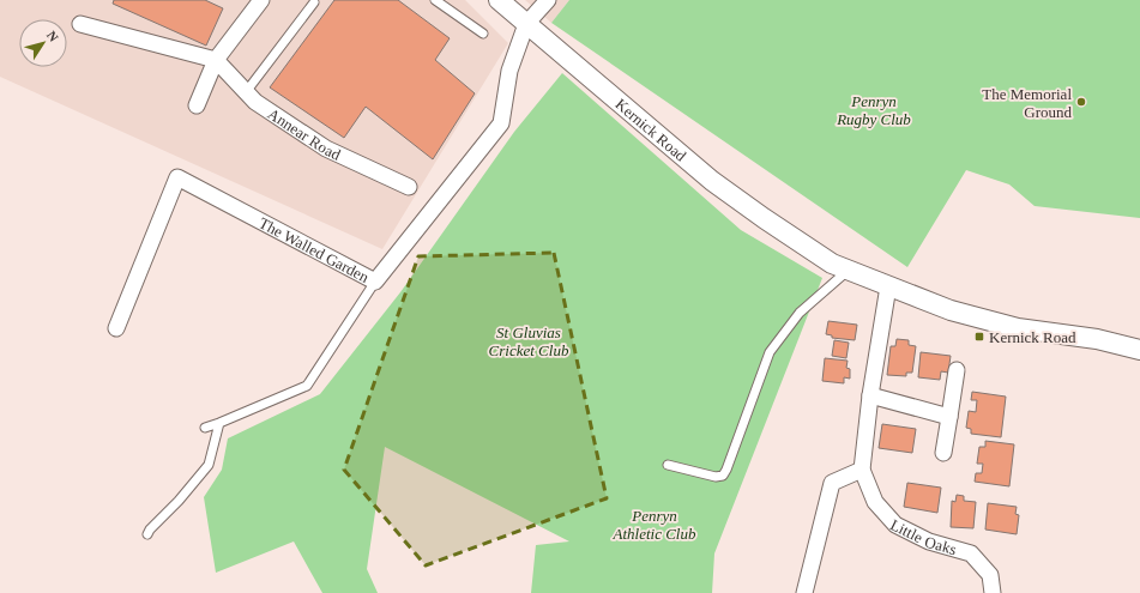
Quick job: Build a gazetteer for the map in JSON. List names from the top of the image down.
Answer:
{
  "streets": {
    "street": [
      "Kernick Road",
      "Annear Road",
      "The Walled Garden",
      "Little Oaks"
    ]
  },
  "crossings": [
    ["Kernick Road", "The Walled Garden"],
    ["Kernick Road", "Little Oaks"]
  ],
  "parks": ["Penryn Rugby Club", "St Gluvias Cricket Club", "Penryn Athletic Club"],
  "places": {
    "other": ["The Memorial Ground"],
    "transit": ["Kernick Road"]
  },
  "north": "top right"
}
